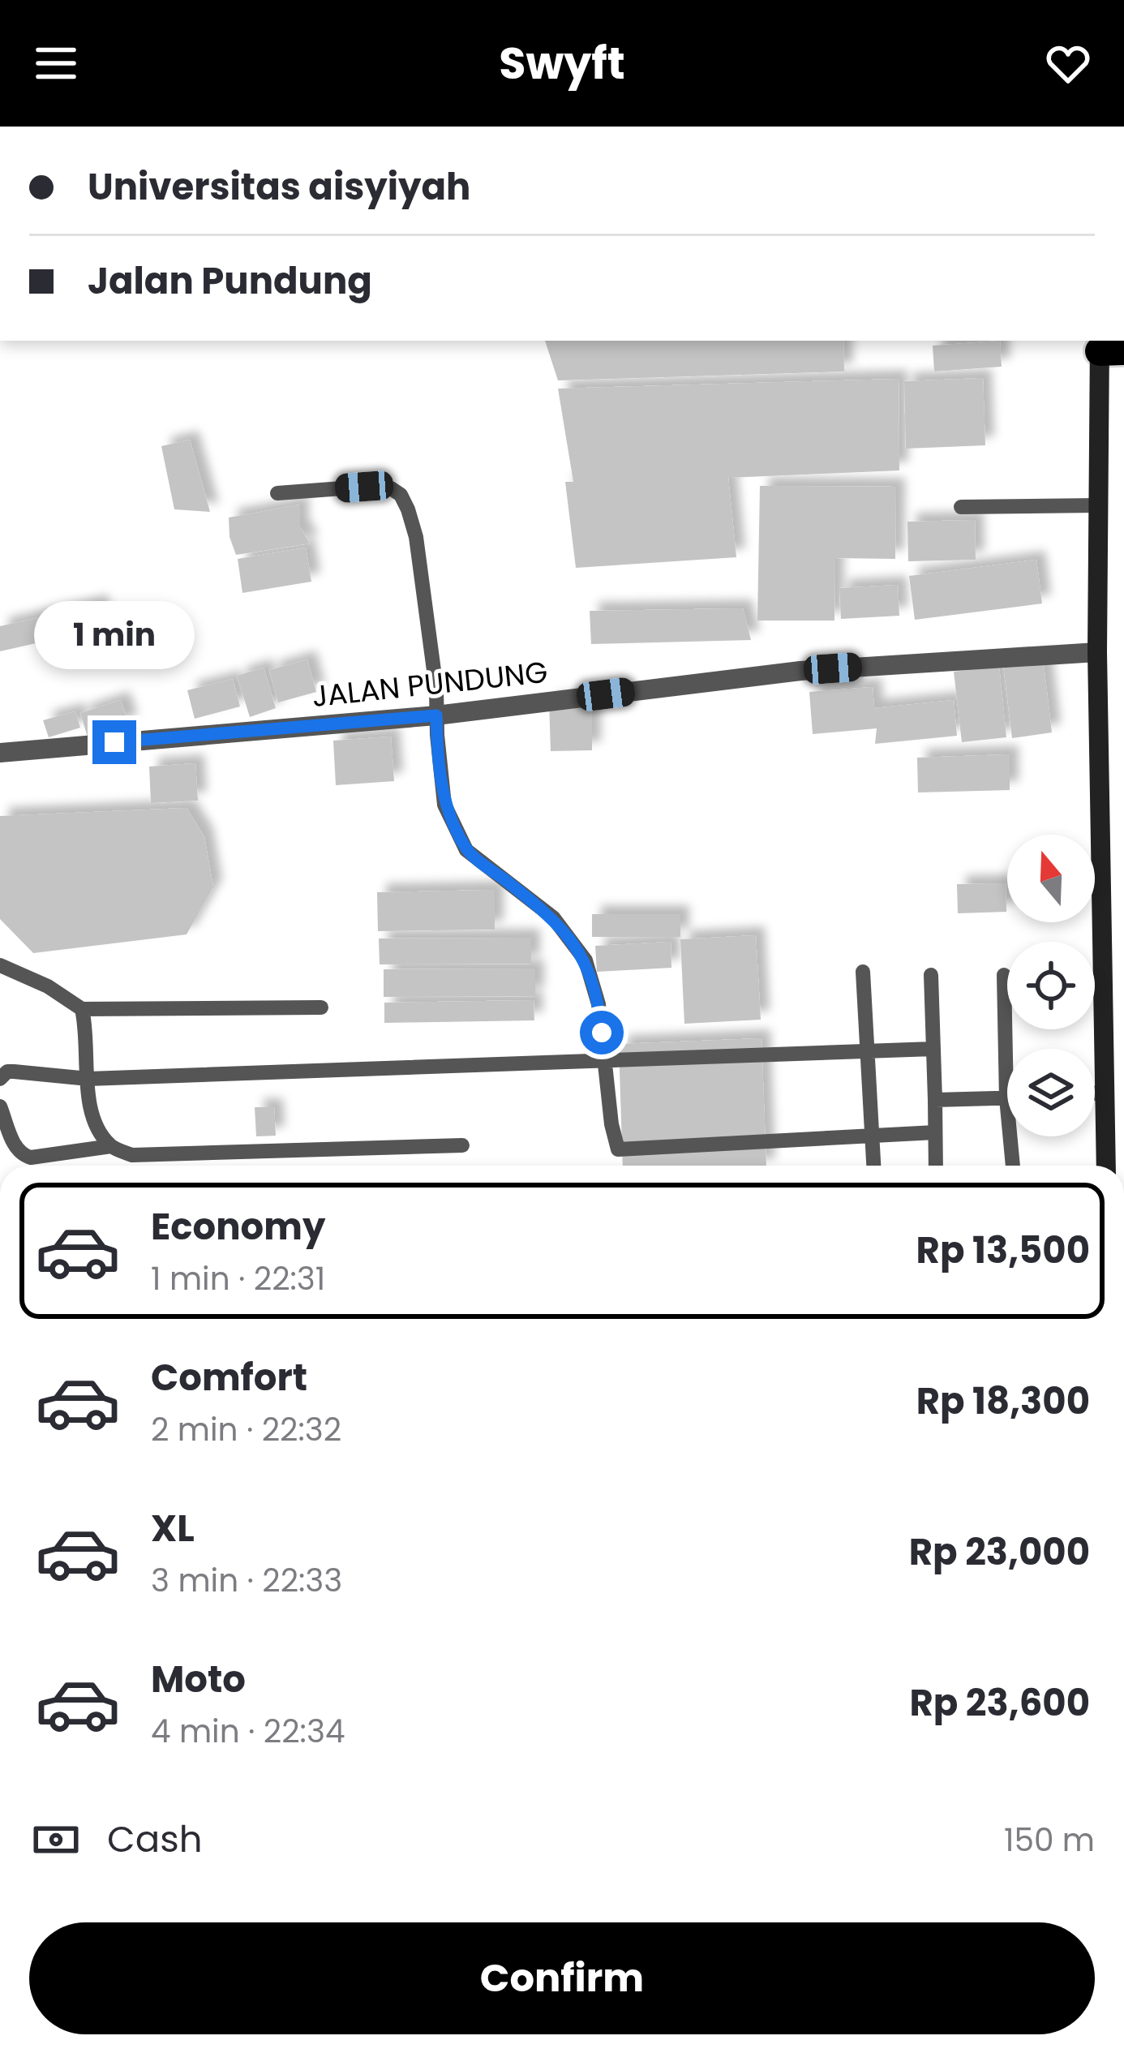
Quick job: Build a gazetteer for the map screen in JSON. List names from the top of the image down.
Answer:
{
  "streets": {
    "street": ["JALAN PUNDUNG"]
  },
  "north": "top",
  "page": {
    "header": "Swyft",
    "banner": ["Universitas aisyiyah", "Jalan Pundung"],
    "bubble": "1 min",
    "list": [
      {
        "name": "Economy",
        "note": "1 min · 22:31",
        "value": "Rp 13,500"
      },
      {
        "name": "Comfort",
        "note": "2 min · 22:32",
        "value": "Rp 18,300"
      },
      {
        "name": "XL",
        "note": "3 min · 22:33",
        "value": "Rp 23,000"
      },
      {
        "name": "Moto",
        "note": "4 min · 22:34",
        "value": "Rp 23,600"
      }
    ],
    "pay": ["Cash", "150 m"],
    "buttons": "Confirm"
  }
}
